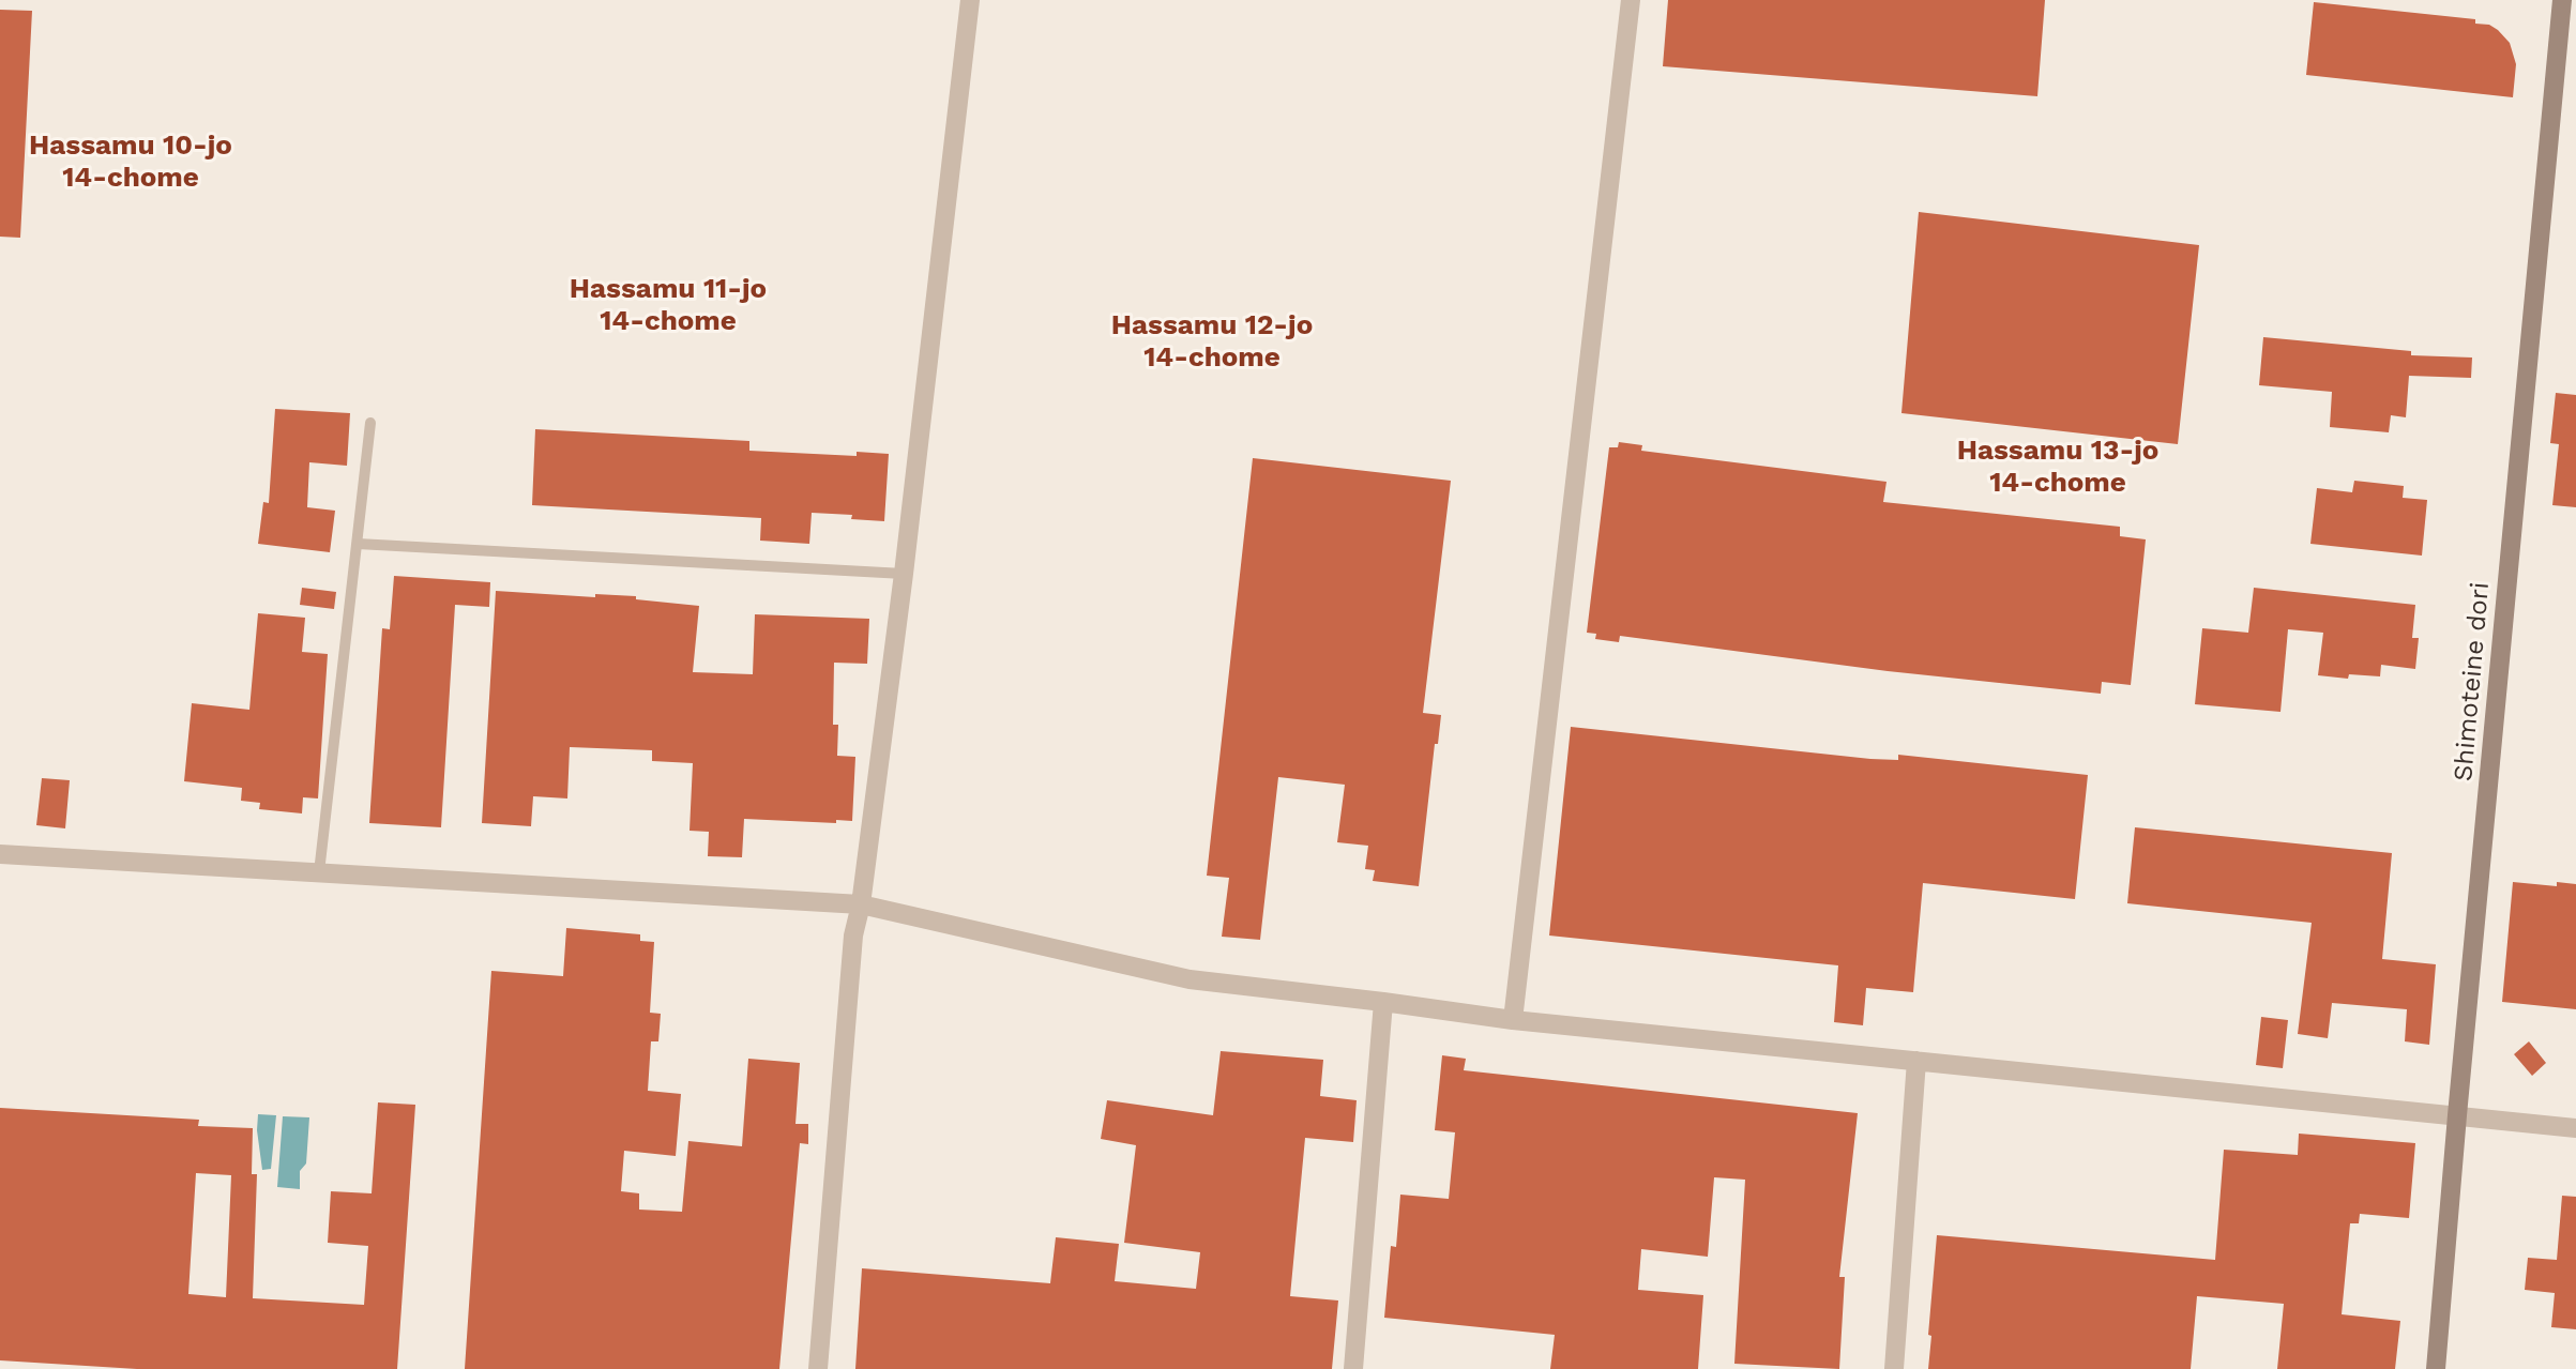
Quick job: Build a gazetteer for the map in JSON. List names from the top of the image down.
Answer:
{
  "streets": {
    "main road": ["Shimoteine dori"]
  },
  "districts": [
    "Hassamu 10-jo 14-chome",
    "Hassamu 11-jo 14-chome",
    "Hassamu 12-jo 14-chome",
    "Hassamu 13-jo 14-chome"
  ]
}
